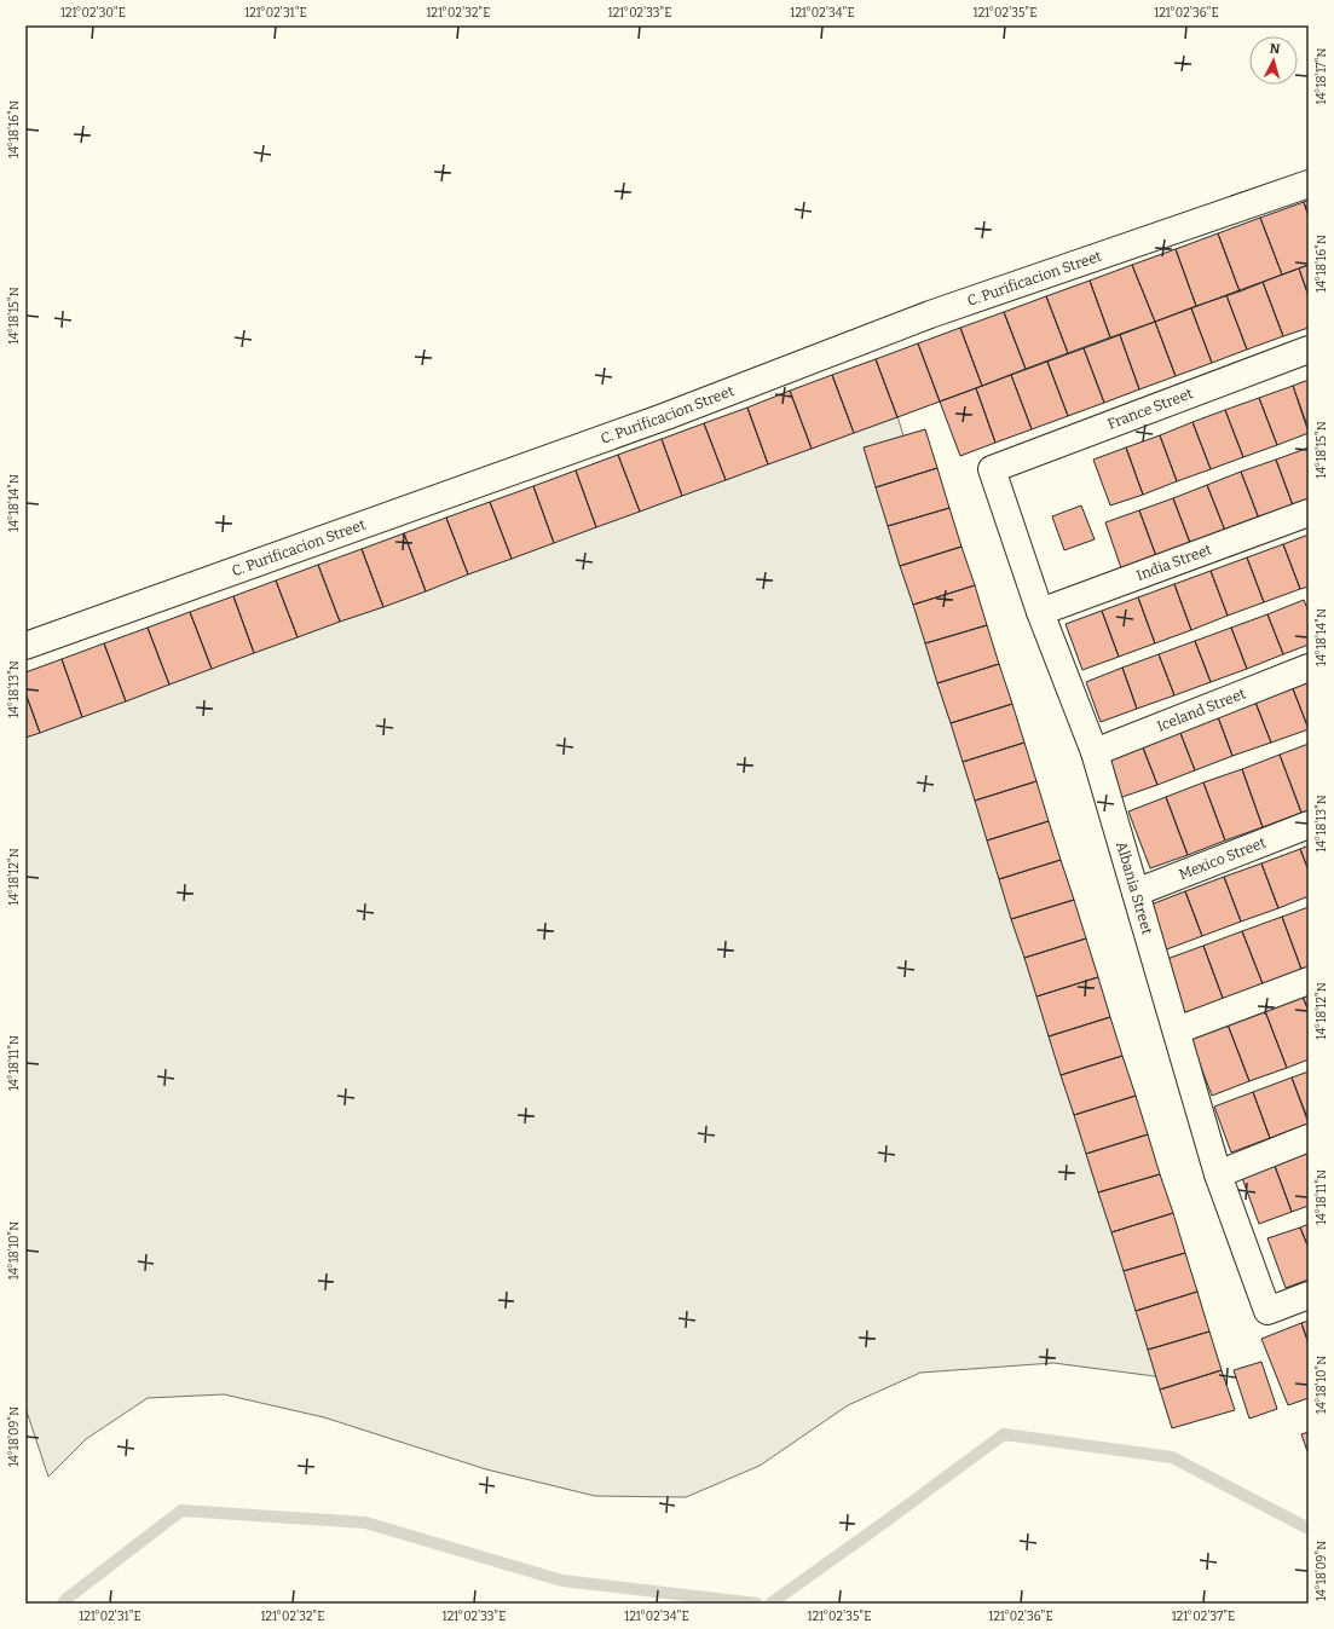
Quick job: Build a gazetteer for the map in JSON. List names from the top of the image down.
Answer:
{
  "streets": {
    "street": [
      "C. Purificacion Street",
      "France Street",
      "India Street",
      "Iceland Street",
      "Mexico Street",
      "Albania Street"
    ]
  },
  "crossings": [
    ["France Street", "Albania Street"],
    ["India Street", "Albania Street"],
    ["Iceland Street", "Albania Street"],
    ["Mexico Street", "Albania Street"]
  ],
  "north": "top",
  "coordinates": [
    "121°02'30\"E",
    "121°02'31\"E",
    "121°02'32\"E",
    "121°02'33\"E",
    "121°02'34\"E",
    "121°02'35\"E",
    "121°02'36\"E",
    "14°18'17\"N",
    "14°18'16\"N",
    "14°18'15\"N",
    "14°18'14\"N",
    "14°18'13\"N",
    "14°18'12\"N",
    "14°18'11\"N",
    "14°18'10\"N",
    "14°18'09\"N",
    "121°02'37\"E"
  ]
}
